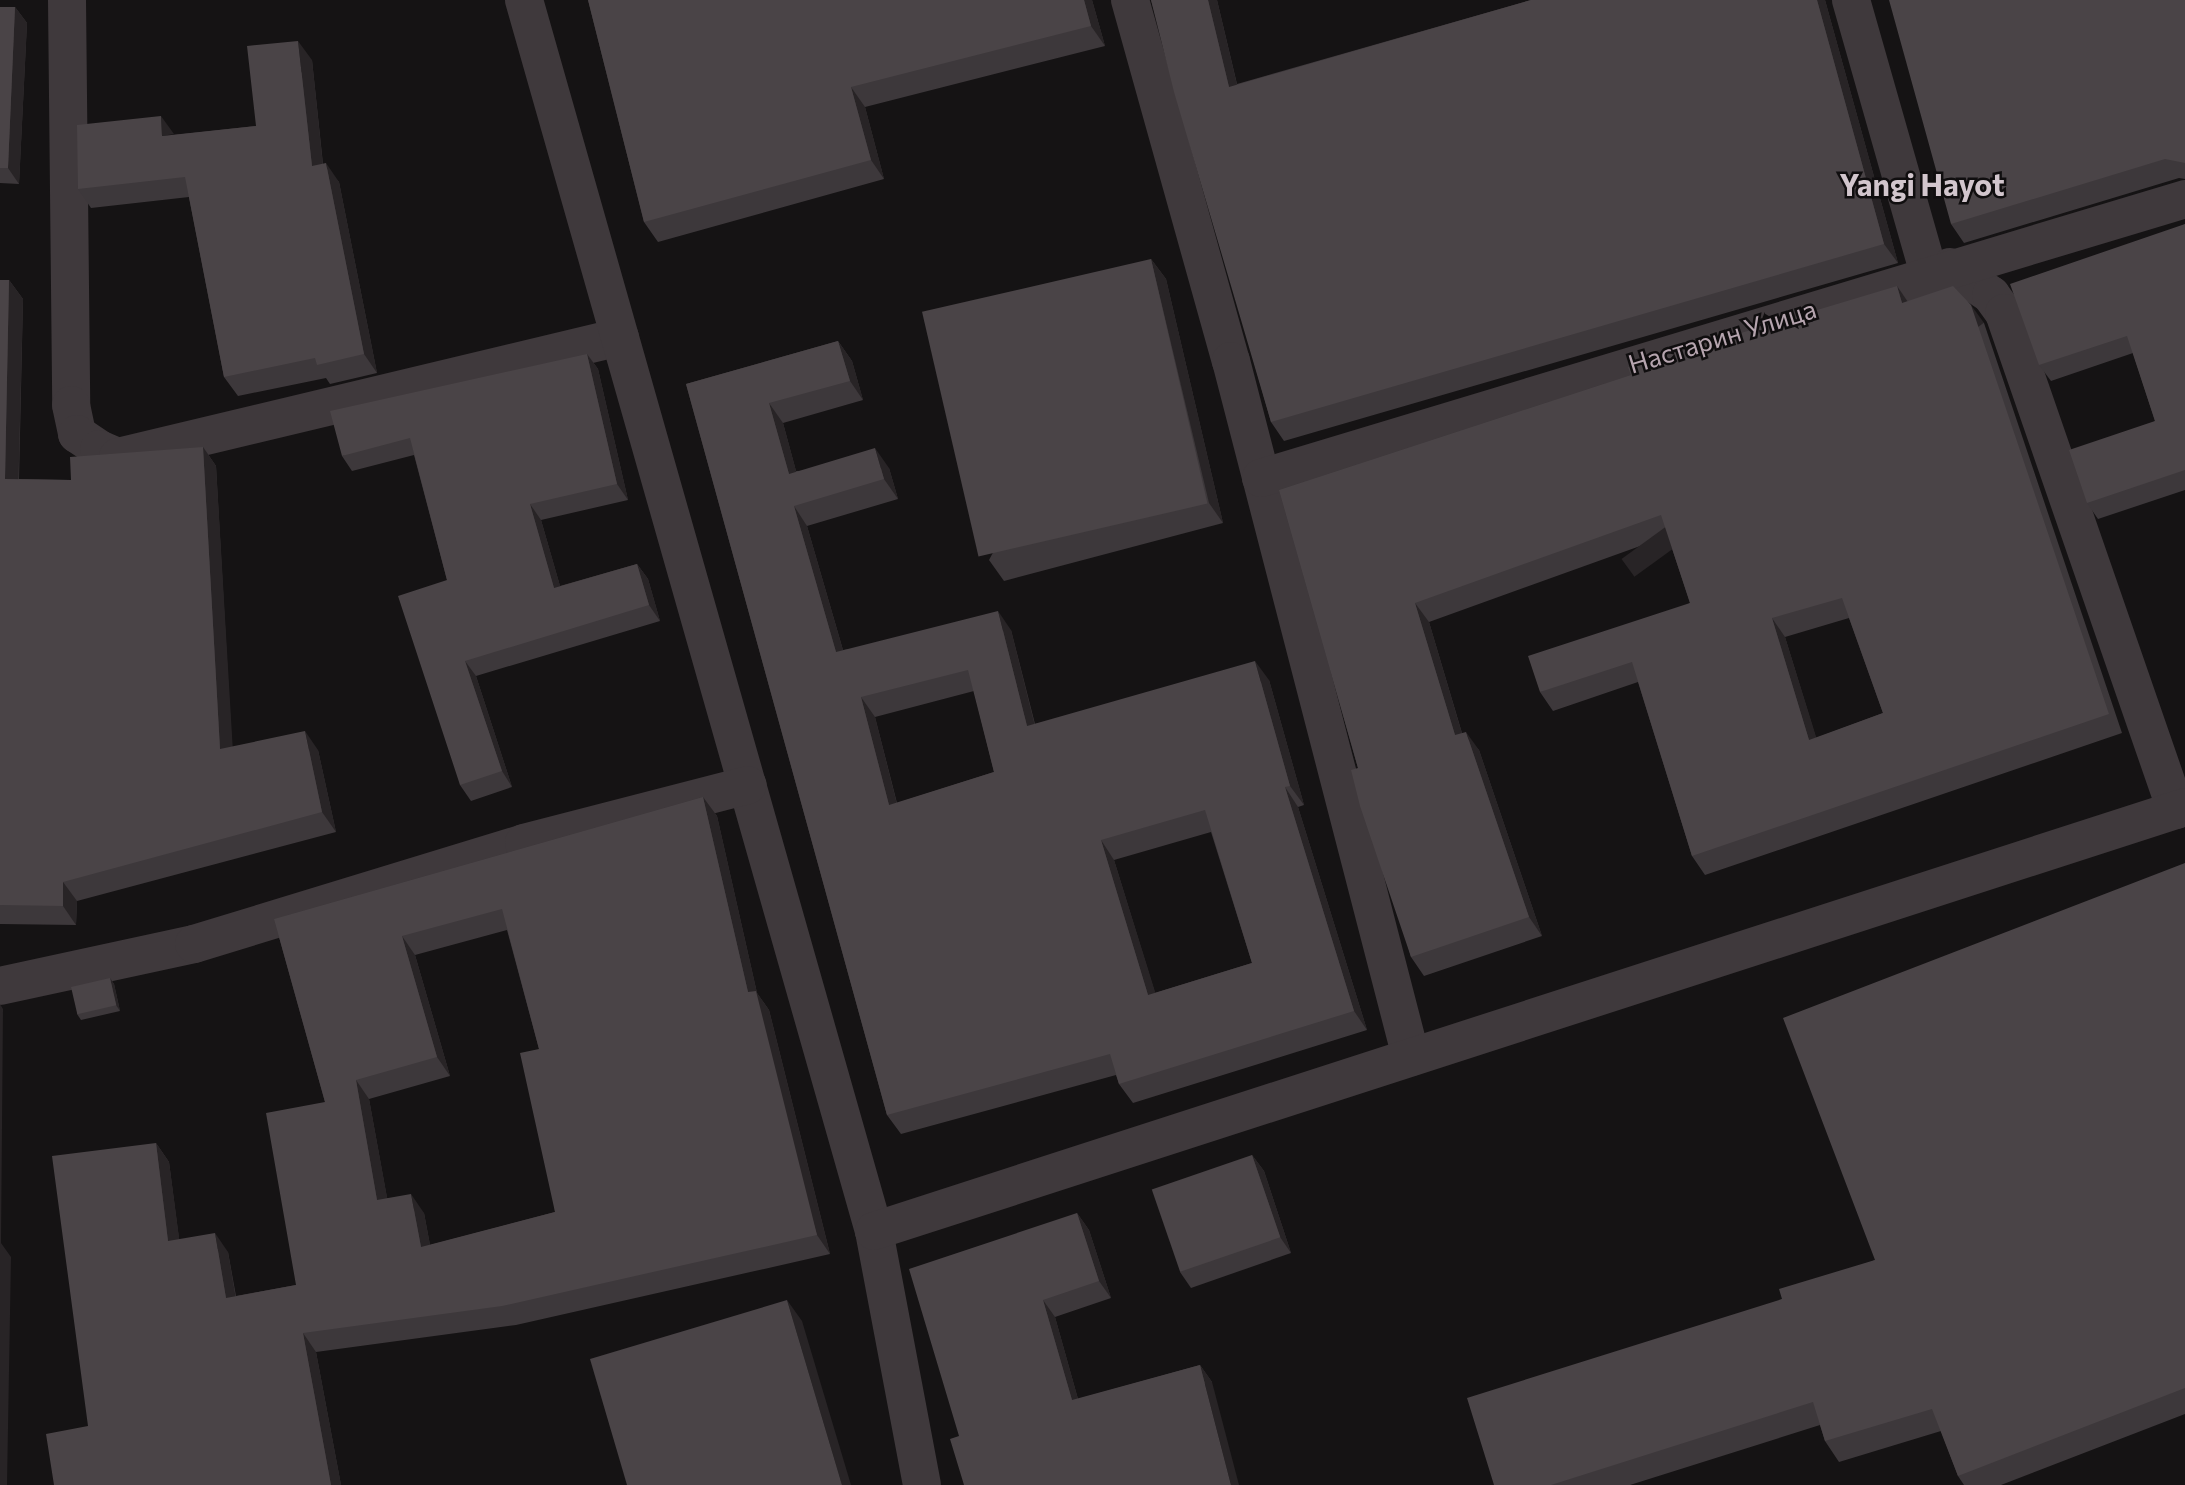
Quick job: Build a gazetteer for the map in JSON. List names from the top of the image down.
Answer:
{
  "streets": {
    "street": ["Настарин Улица"]
  },
  "districts": ["Yangi Hayot"]
}
